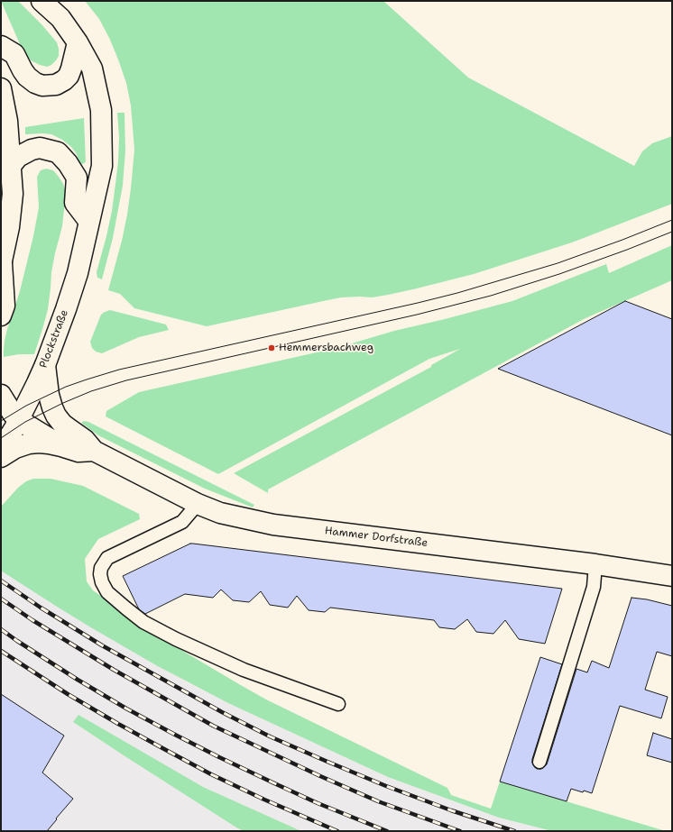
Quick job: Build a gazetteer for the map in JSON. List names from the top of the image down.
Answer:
{
  "streets": {
    "street": ["Plockstraße", "Hammer Dorfstraße"]
  },
  "crossings": [
    ["Plockstraße", "Hammer Dorfstraße"]
  ],
  "places": ["Hemmersbachweg"]
}
